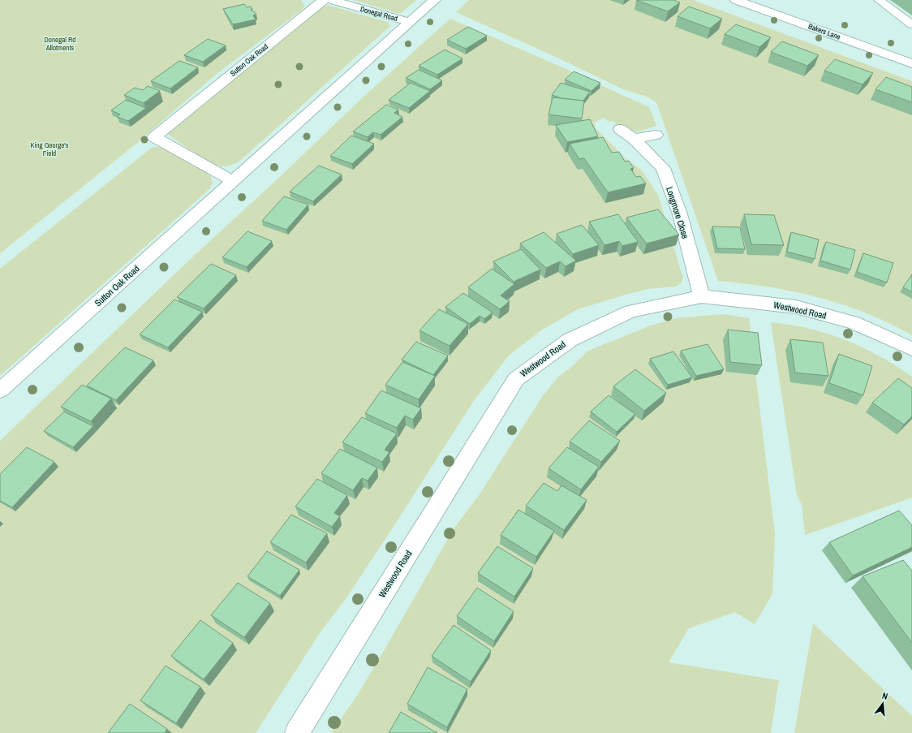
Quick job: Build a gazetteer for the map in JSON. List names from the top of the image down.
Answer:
{
  "streets": {
    "street": [
      "Donegal Road",
      "Bakers Lane",
      "Sutton Oak Road",
      "Longmore Close",
      "Westwood Road"
    ]
  },
  "crossings": [
    ["Donegal Road", "Sutton Oak Road"],
    ["Longmore Close", "Westwood Road"]
  ],
  "parks": ["Donegal Rd Allotments", "King George's Field"],
  "north": "top"
}
